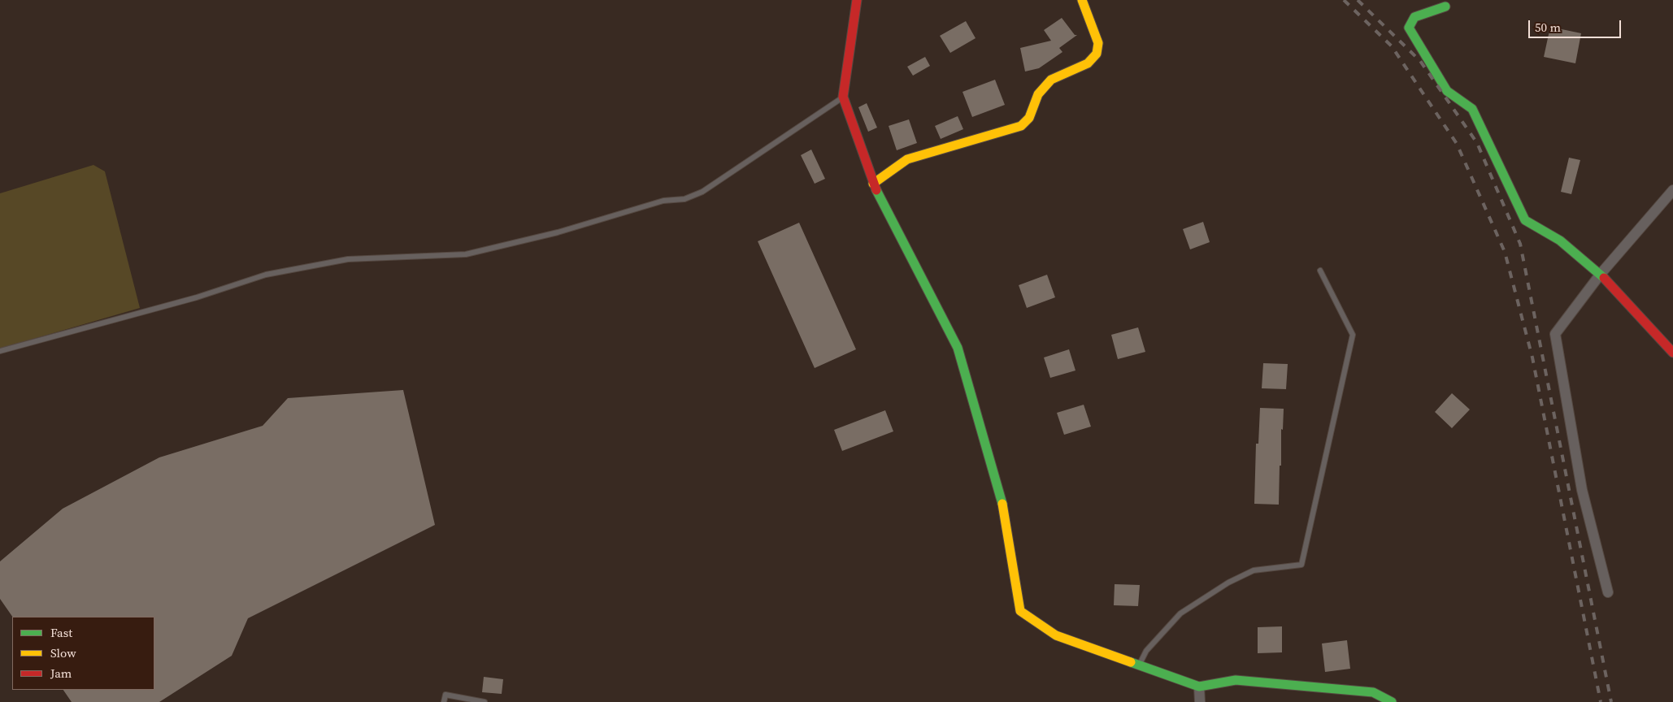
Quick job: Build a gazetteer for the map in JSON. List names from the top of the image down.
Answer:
{
  "legend": ["Fast", "Slow", "Jam"],
  "scale_bar": "50 m"
}
